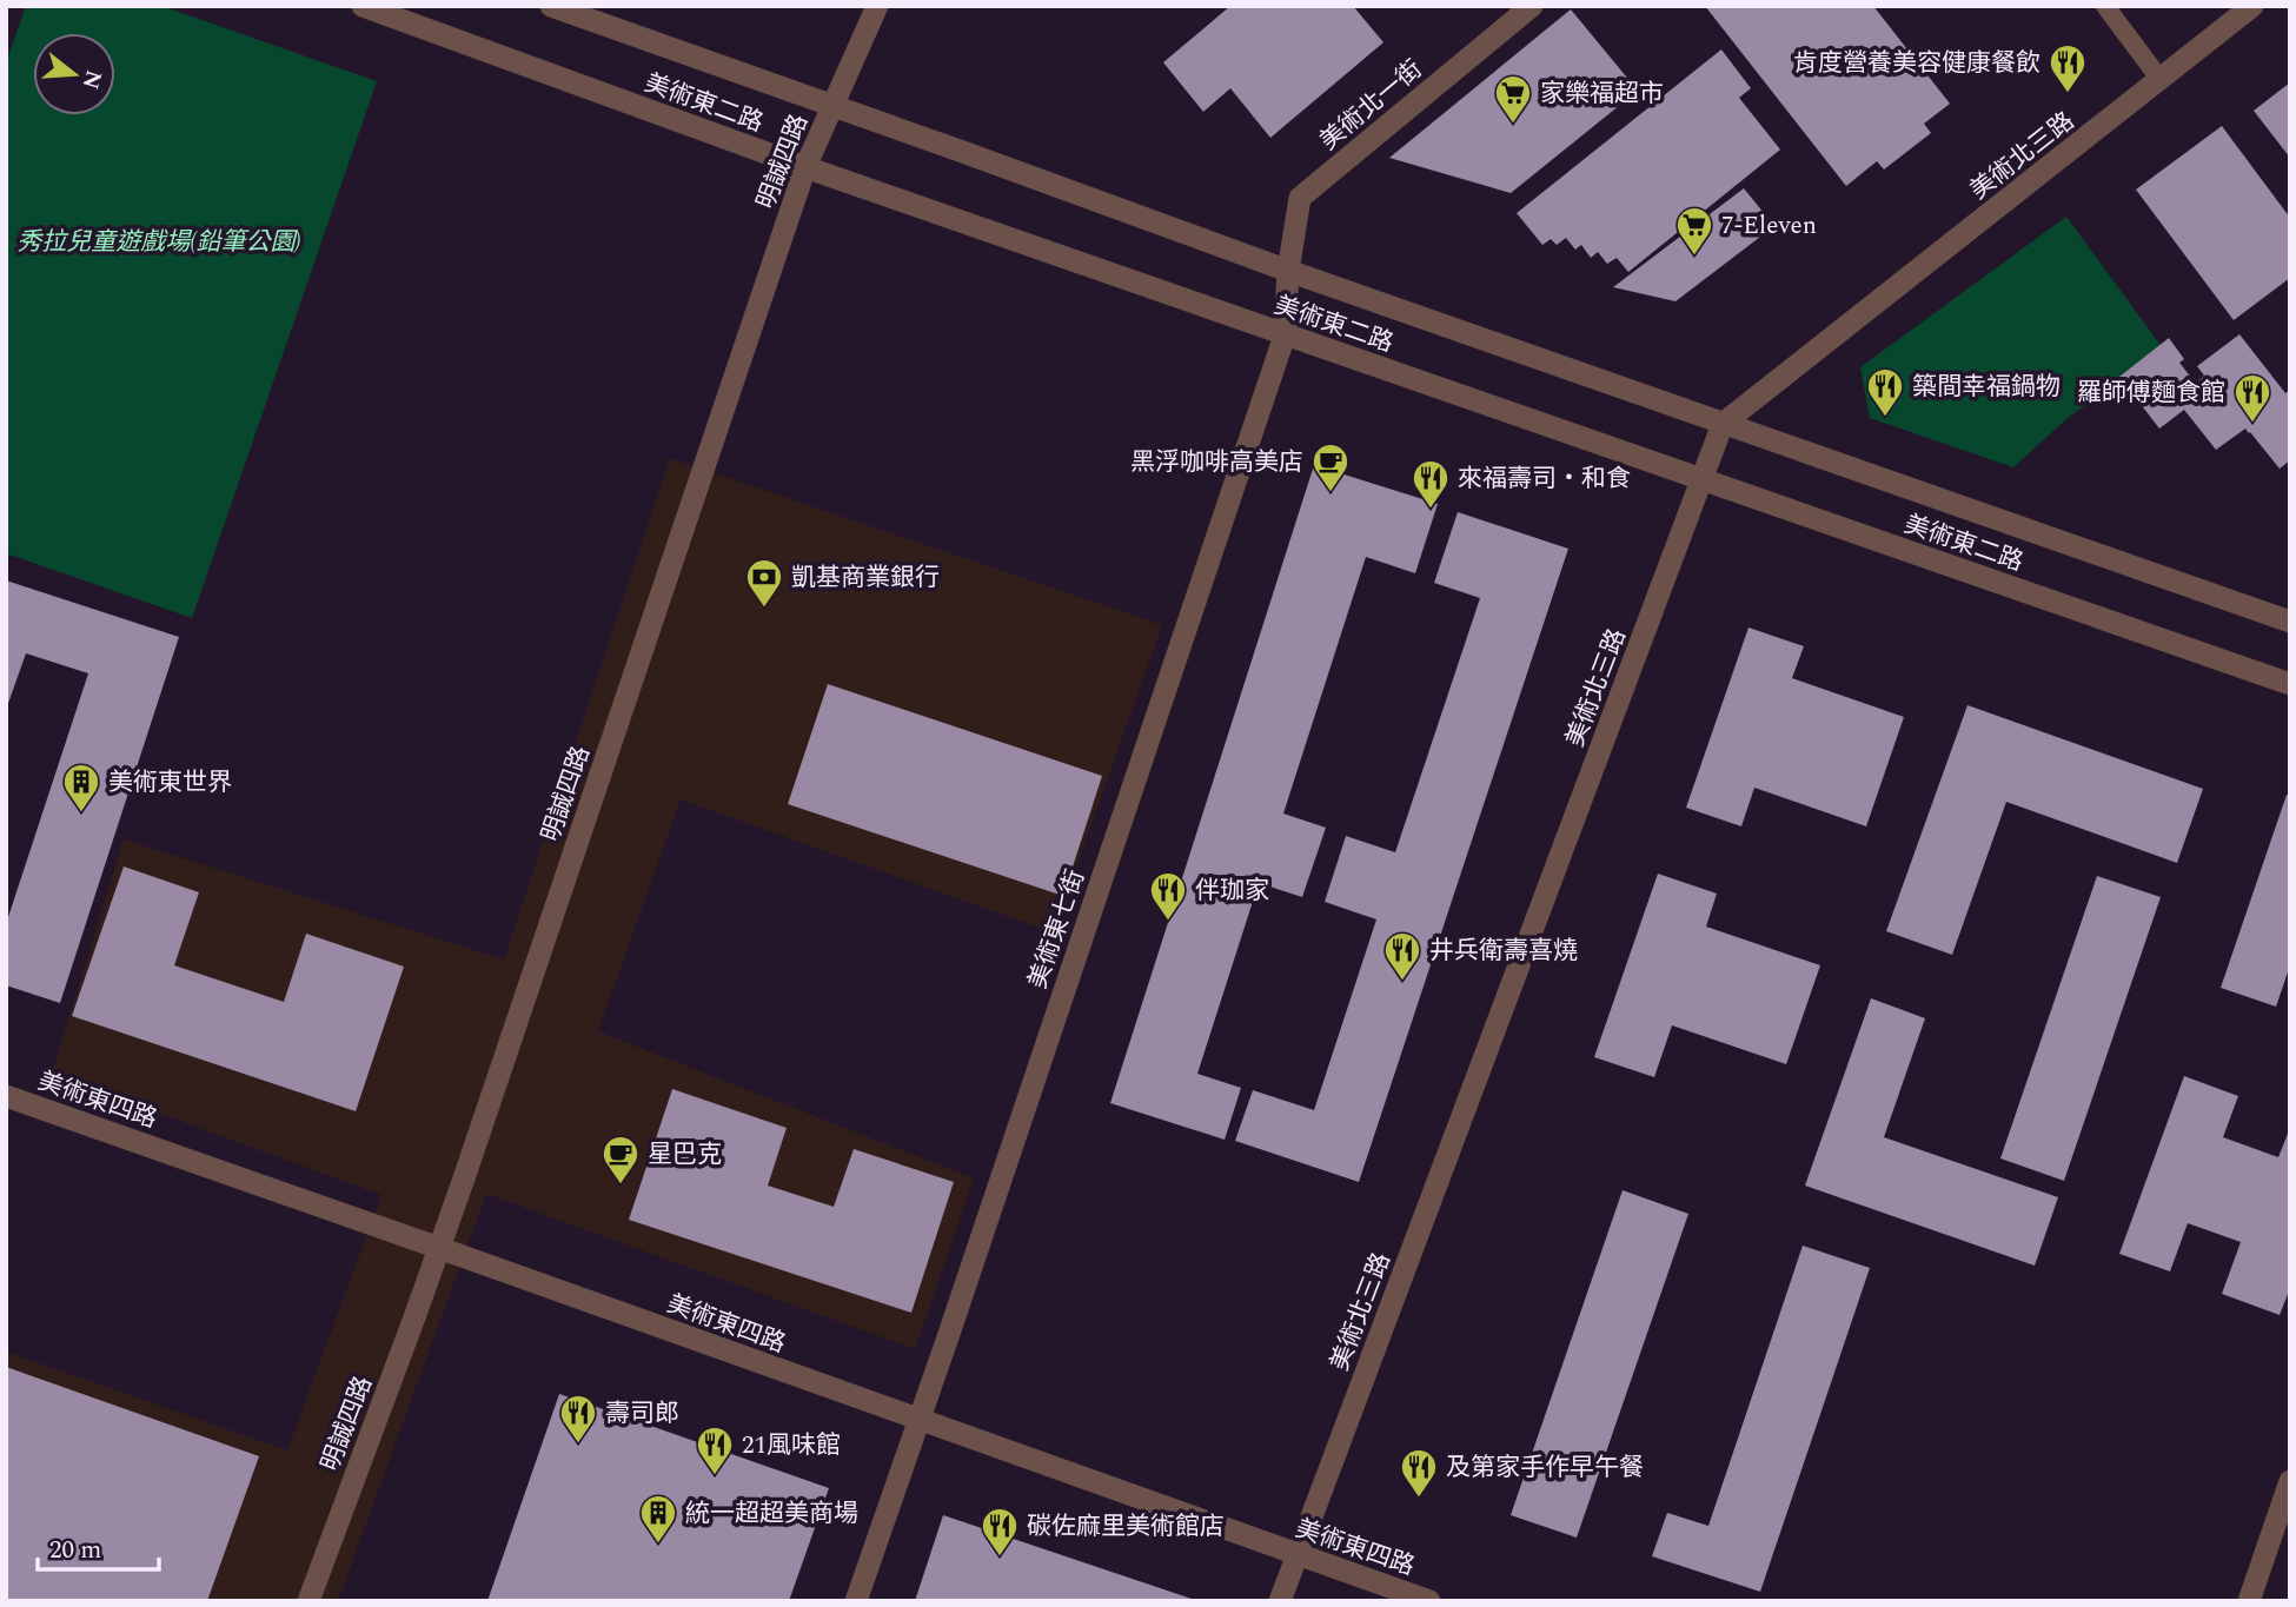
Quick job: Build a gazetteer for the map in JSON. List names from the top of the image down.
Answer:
{
  "streets": {
    "street": [
      "美術東二路",
      "美術北一街",
      "美術北三路",
      "明誠四路",
      "美術東七街",
      "美術東四路"
    ]
  },
  "crossings": [
    ["美術東二路", "美術北一街"],
    ["美術東二路", "美術北三路"],
    ["美術東二路", "明誠四路"],
    ["美術東二路", "美術東七街"],
    ["美術北一街", "美術東七街"],
    ["美術北三路", "美術東四路"],
    ["明誠四路", "美術東四路"],
    ["美術東七街", "美術東四路"]
  ],
  "parks": ["秀拉兒童遊戲場(鉛筆公園)"],
  "places": {
    "restaurant": [
      "肯度營養美容健康餐飲",
      "築間幸福鍋物",
      "羅師傅麵食館",
      "來福壽司‧和食",
      "伴珈家",
      "井兵衛壽喜燒",
      "壽司郎",
      "21風味館",
      "及第家手作早午餐",
      "碳佐麻里美術館店"
    ],
    "supermarket": ["家樂福超市", "7-Eleven"],
    "cafe": ["黑浮咖啡高美店", "星巴克"],
    "bank": ["凱基商業銀行"],
    "building": ["美術東世界", "統一超超美商場"]
  },
  "scale_bar": "20 m",
  "north": "right"
}
